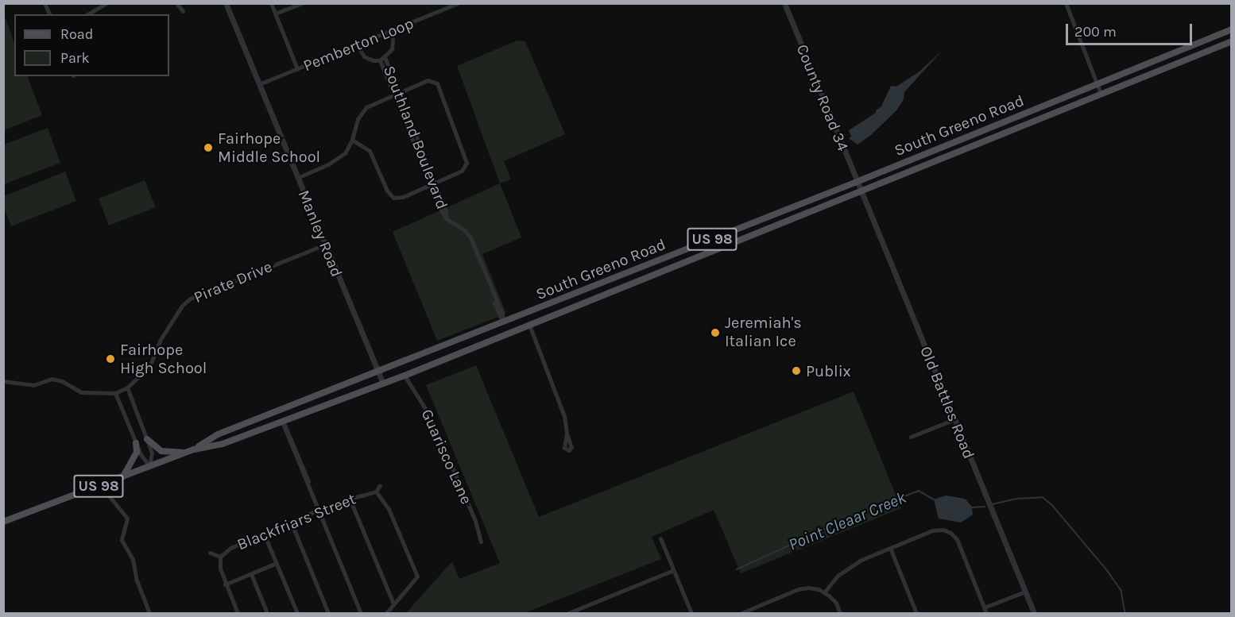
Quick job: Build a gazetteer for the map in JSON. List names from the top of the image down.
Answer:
{
  "streets": {
    "main road": ["South Greeno Road", "US 98"],
    "street": [
      "Pemberton Loop",
      "County Road 34",
      "Southland Boulevard",
      "Manley Road",
      "Pirate Drive",
      "Old Battles Road",
      "Guarisco Lane",
      "Blackfriars Street"
    ]
  },
  "crossings": [
    ["Pemberton Loop", "Southland Boulevard"],
    ["Pemberton Loop", "Manley Road"],
    ["County Road 34", "South Greeno Road"],
    ["County Road 34", "Old Battles Road"],
    ["South Greeno Road", "Southland Boulevard"],
    ["South Greeno Road", "Manley Road"],
    ["South Greeno Road", "Old Battles Road"],
    ["South Greeno Road", "Guarisco Lane"],
    ["Manley Road", "Pirate Drive"]
  ],
  "water": ["Point Cleaar Creek"],
  "places": [
    "Fairhope Middle School",
    "Jeremiah's Italian Ice",
    "Fairhope High School",
    "Publix"
  ],
  "legend": ["Road", "Park"],
  "scale_bar": "200 m"
}
